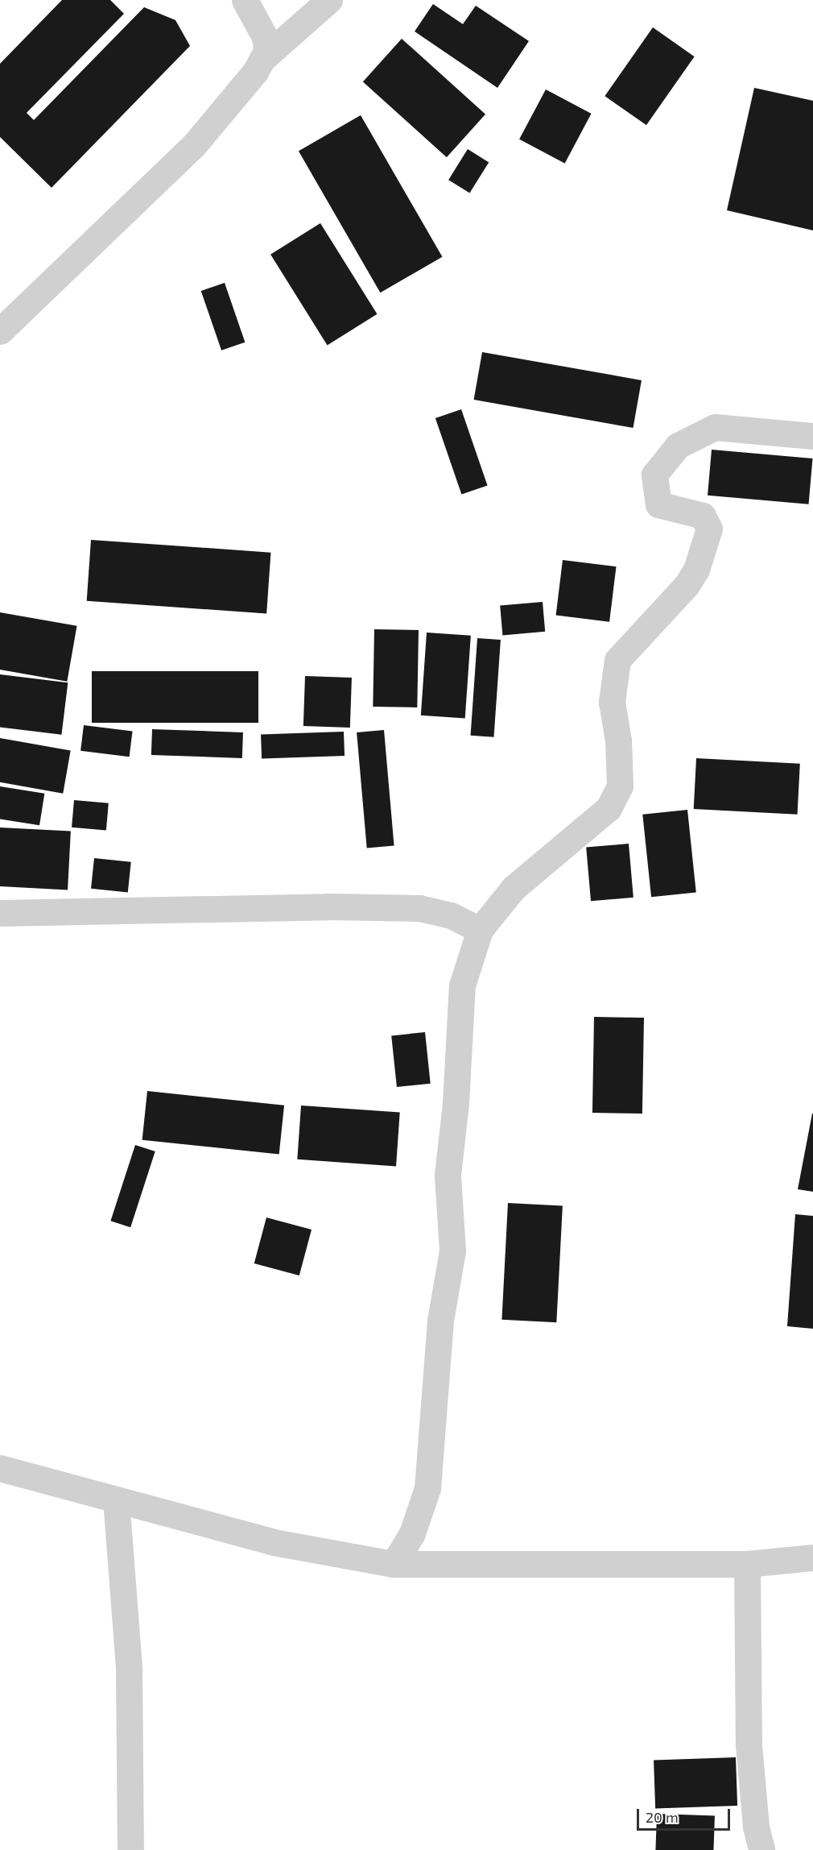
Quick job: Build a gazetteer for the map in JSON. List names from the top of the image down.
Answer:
{
  "scale_bar": "20 m"
}
